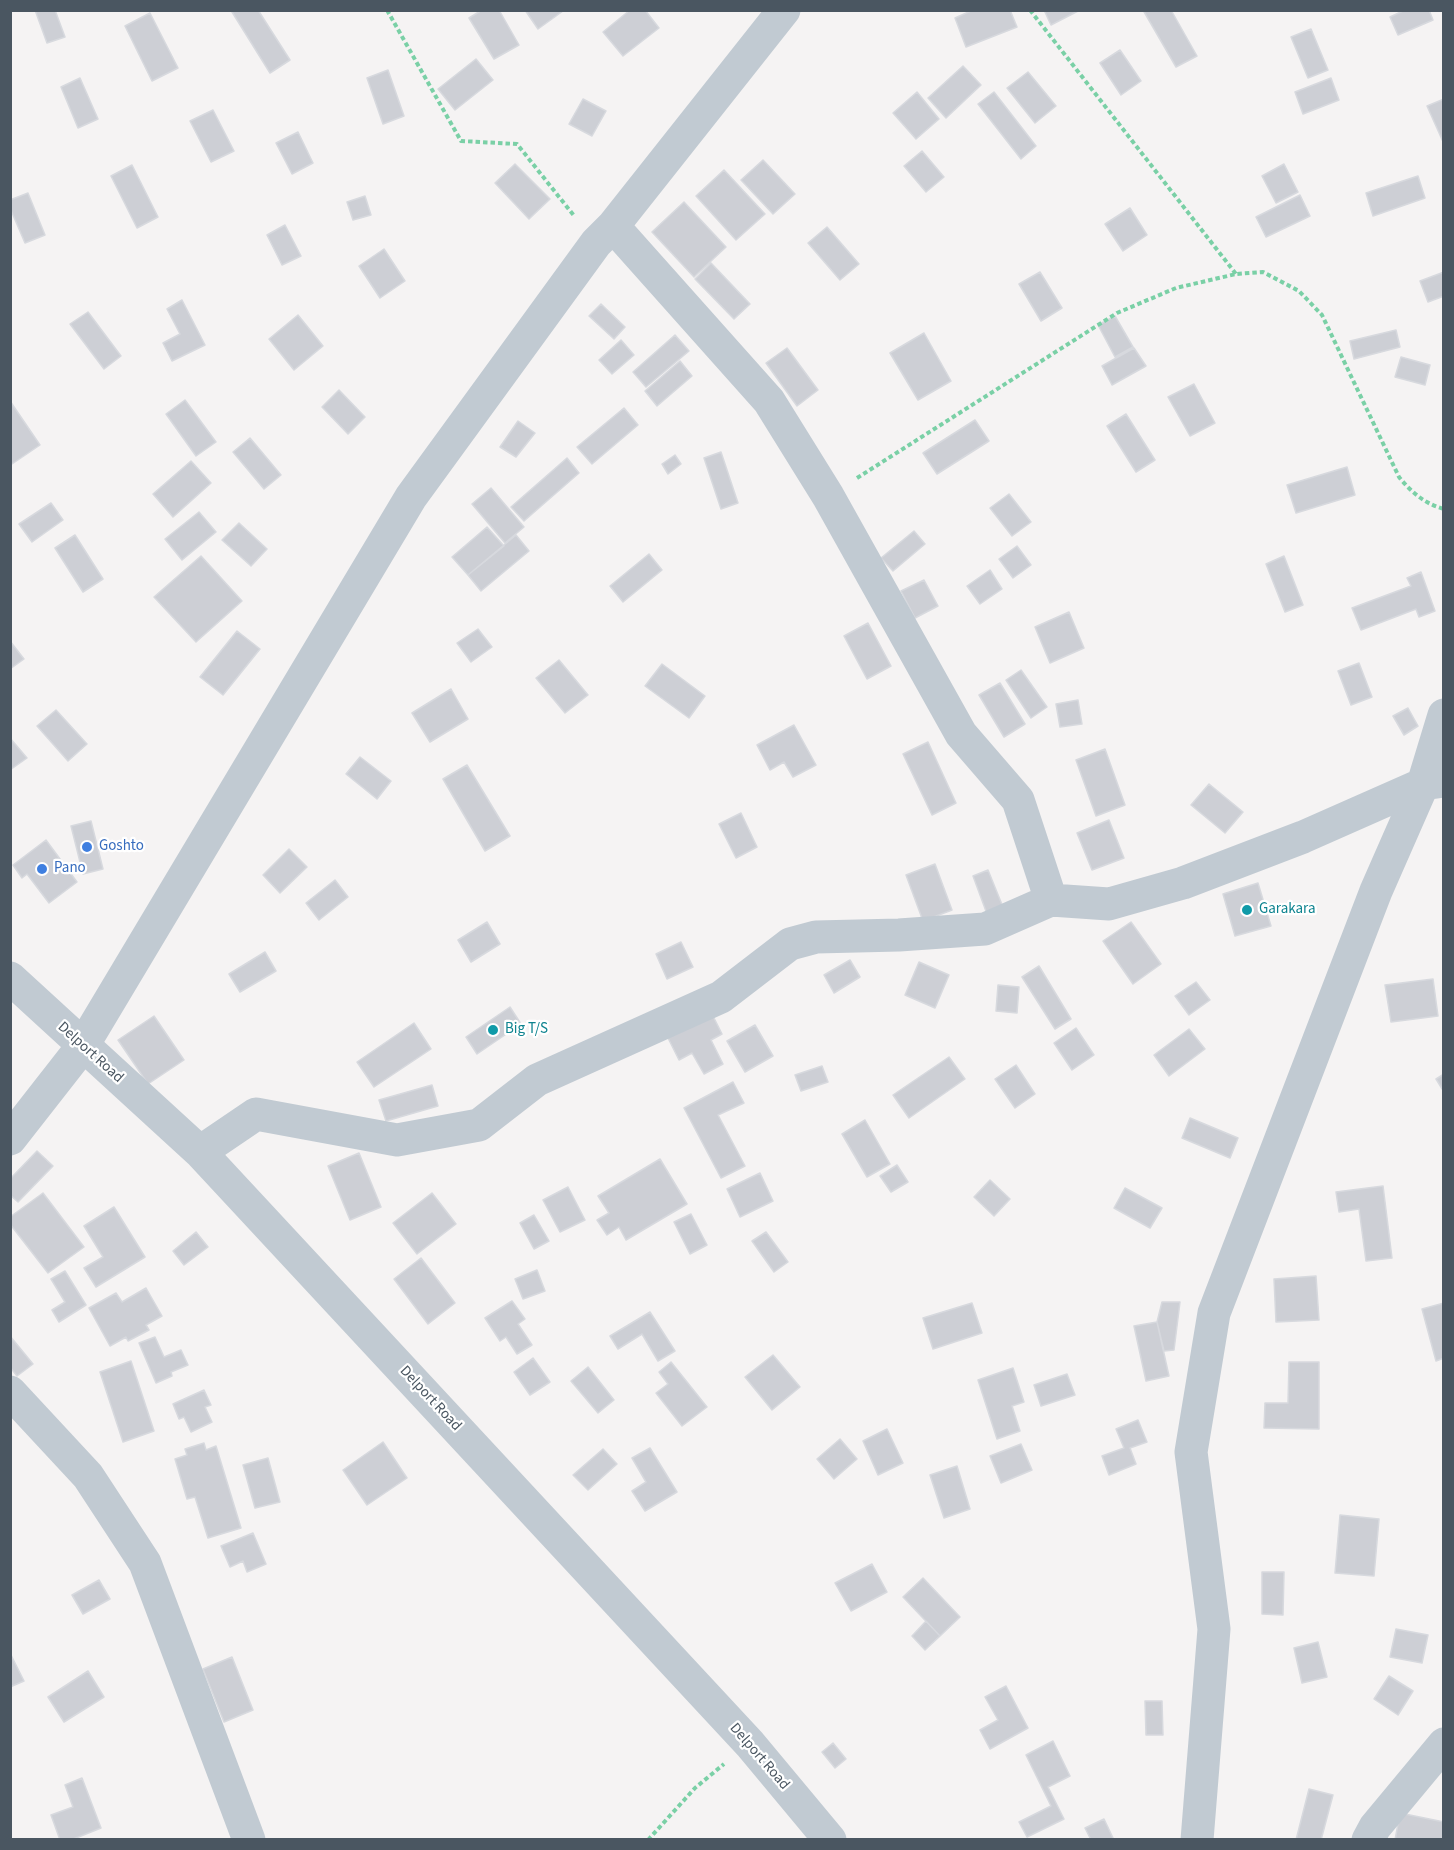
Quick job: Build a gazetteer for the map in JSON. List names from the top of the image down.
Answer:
{
  "streets": {
    "street": ["Delport Road"]
  },
  "places": [
    "Goshto",
    "Pano",
    "Garakara",
    "Big T/S"
  ]
}
